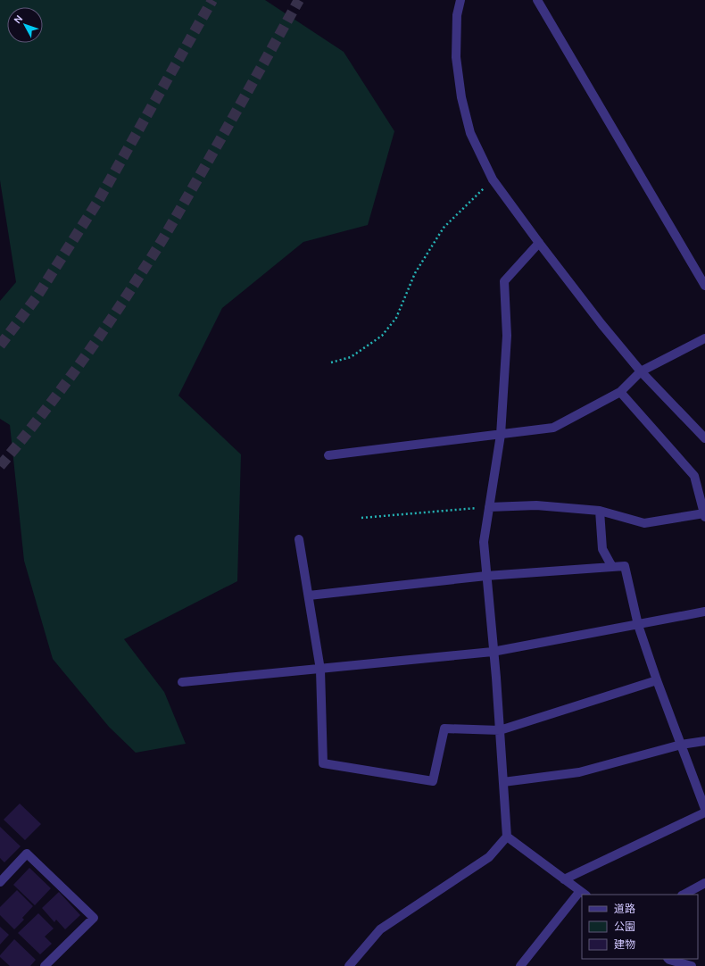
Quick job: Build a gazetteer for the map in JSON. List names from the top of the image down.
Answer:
{
  "legend": ["道路", "公園", "建物"],
  "north": "top left"
}
